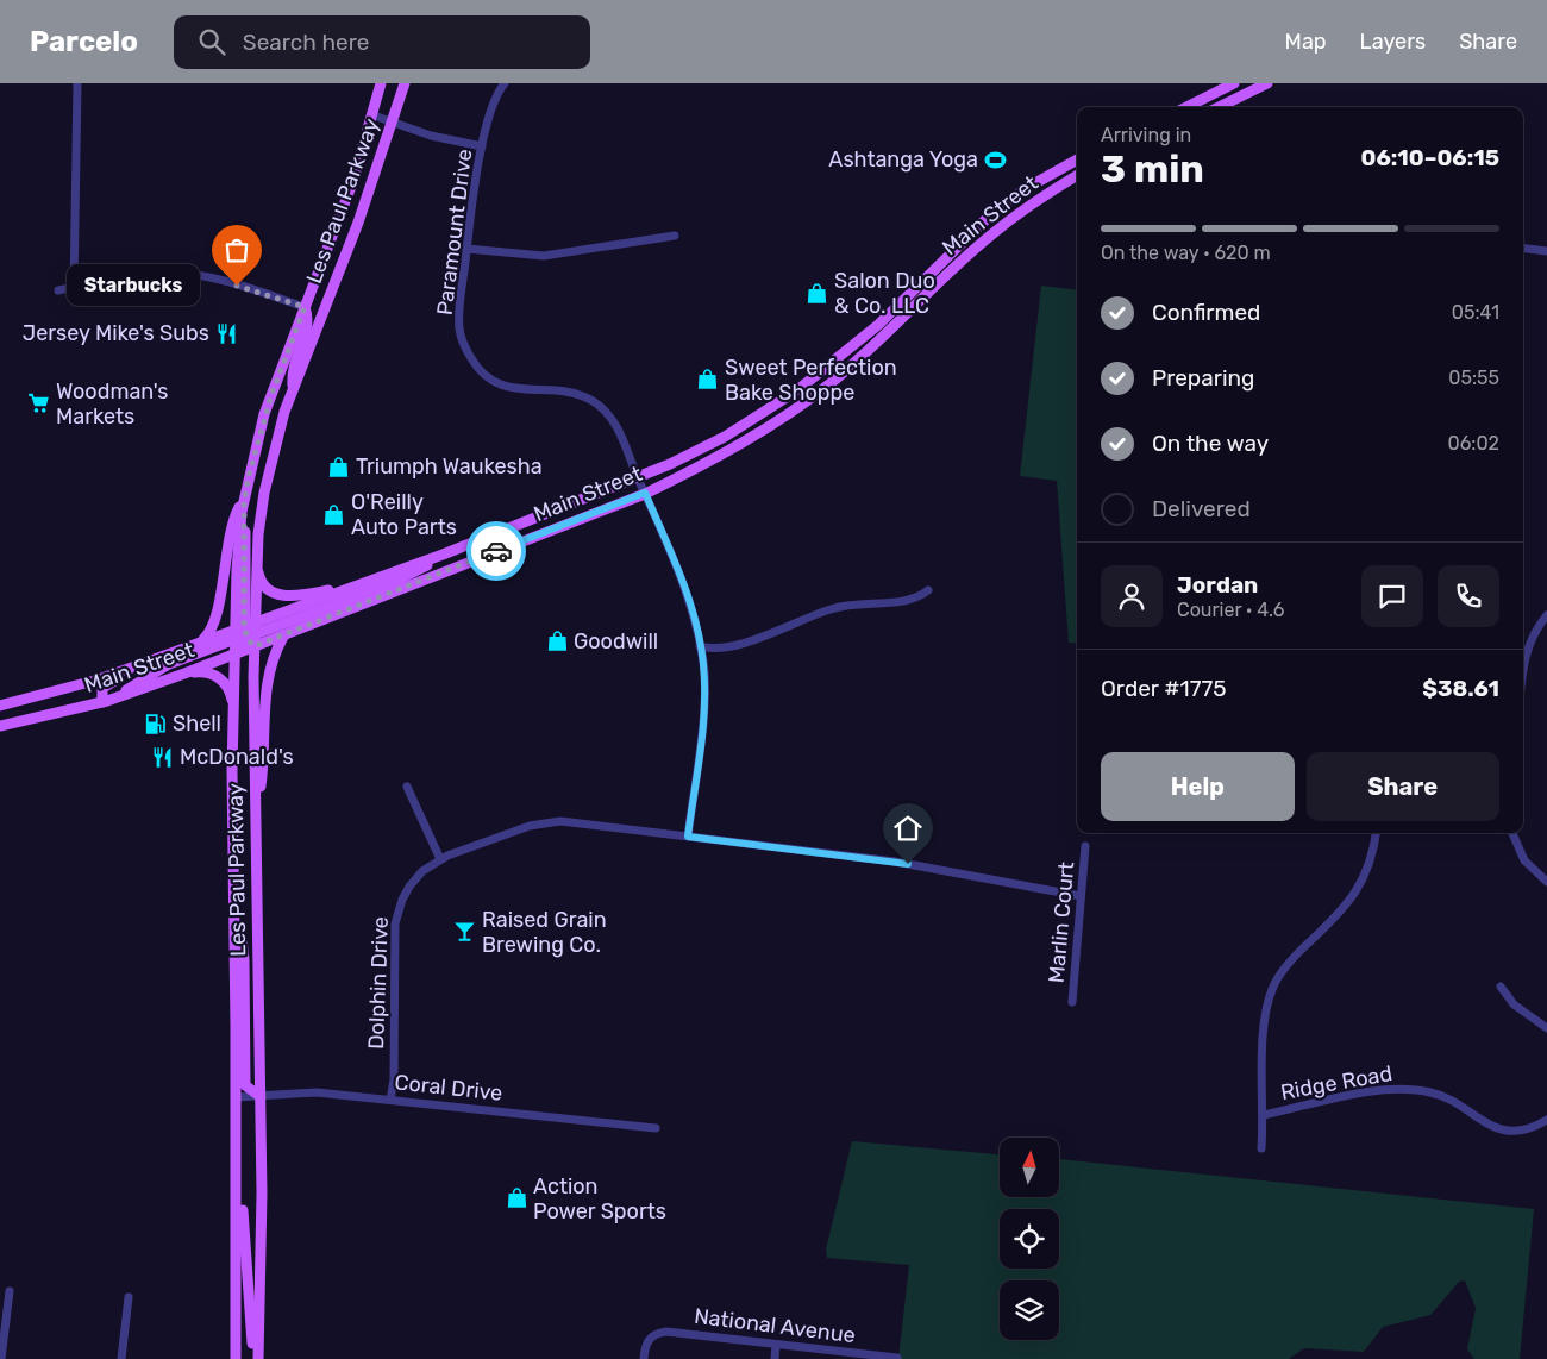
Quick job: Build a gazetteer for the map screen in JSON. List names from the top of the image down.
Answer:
{
  "streets": {
    "main road": ["Les Paul Parkway", "Main Street"],
    "street": [
      "Paramount Drive",
      "Marlin Court",
      "Dolphin Drive",
      "Ridge Road",
      "Coral Drive",
      "National Avenue"
    ]
  },
  "crossings": [
    ["Les Paul Parkway", "Main Street"],
    ["Les Paul Parkway", "Coral Drive"],
    ["Main Street", "Paramount Drive"],
    ["Paramount Drive", "Dolphin Drive"],
    ["Marlin Court", "Dolphin Drive"],
    ["Dolphin Drive", "Coral Drive"]
  ],
  "places": {
    "sports": ["Ashtanga Yoga"],
    "other": ["Starbucks"],
    "shop": [
      "Salon Duo & Co. LLC",
      "Sweet Perfection Bake Shoppe",
      "Triumph Waukesha",
      "O'Reilly Auto Parts",
      "Goodwill",
      "Action Power Sports"
    ],
    "restaurant": ["Jersey Mike's Subs", "McDonald's"],
    "supermarket": ["Woodman's Markets"],
    "fuel station": ["Shell"],
    "bar": ["Raised Grain Brewing Co."]
  },
  "north": "top",
  "page": {
    "header": "Parcelo",
    "search": "Search here",
    "nav": ["Map", "Layers", "Share"],
    "heading": ["3 min", "Arriving in", "06:10–06:15"],
    "panel": [
      "Jordan",
      "Courier · 4.6",
      "Order #1775",
      "$38.61"
    ],
    "bar": "On the way · 620 m",
    "bubble": "Starbucks",
    "list": [
      ["Confirmed", "05:41"],
      ["Preparing", "05:55"],
      ["On the way", "06:02"],
      "Delivered"
    ],
    "buttons": ["Help", "Share"]
  }
}
